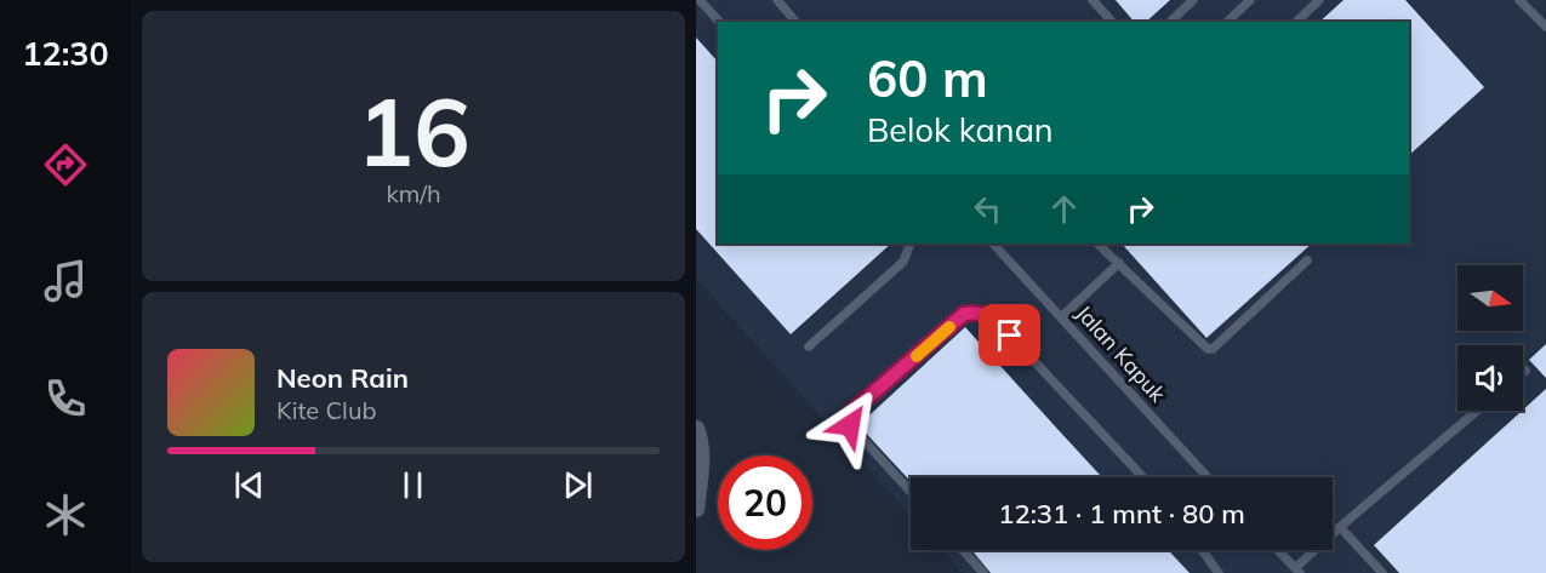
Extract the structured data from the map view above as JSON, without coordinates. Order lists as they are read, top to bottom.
{
  "streets": {
    "lane": ["Jalan Kapuk"]
  },
  "north": "right",
  "page": {
    "tabs": "12:30",
    "tile": ["16", "km/h"],
    "turn": ["60 m", "Belok kanan"],
    "song": ["Neon Rain", "Kite Club"],
    "limit": "20",
    "trip": "12:31 · 1 mnt · 80 m"
  }
}
